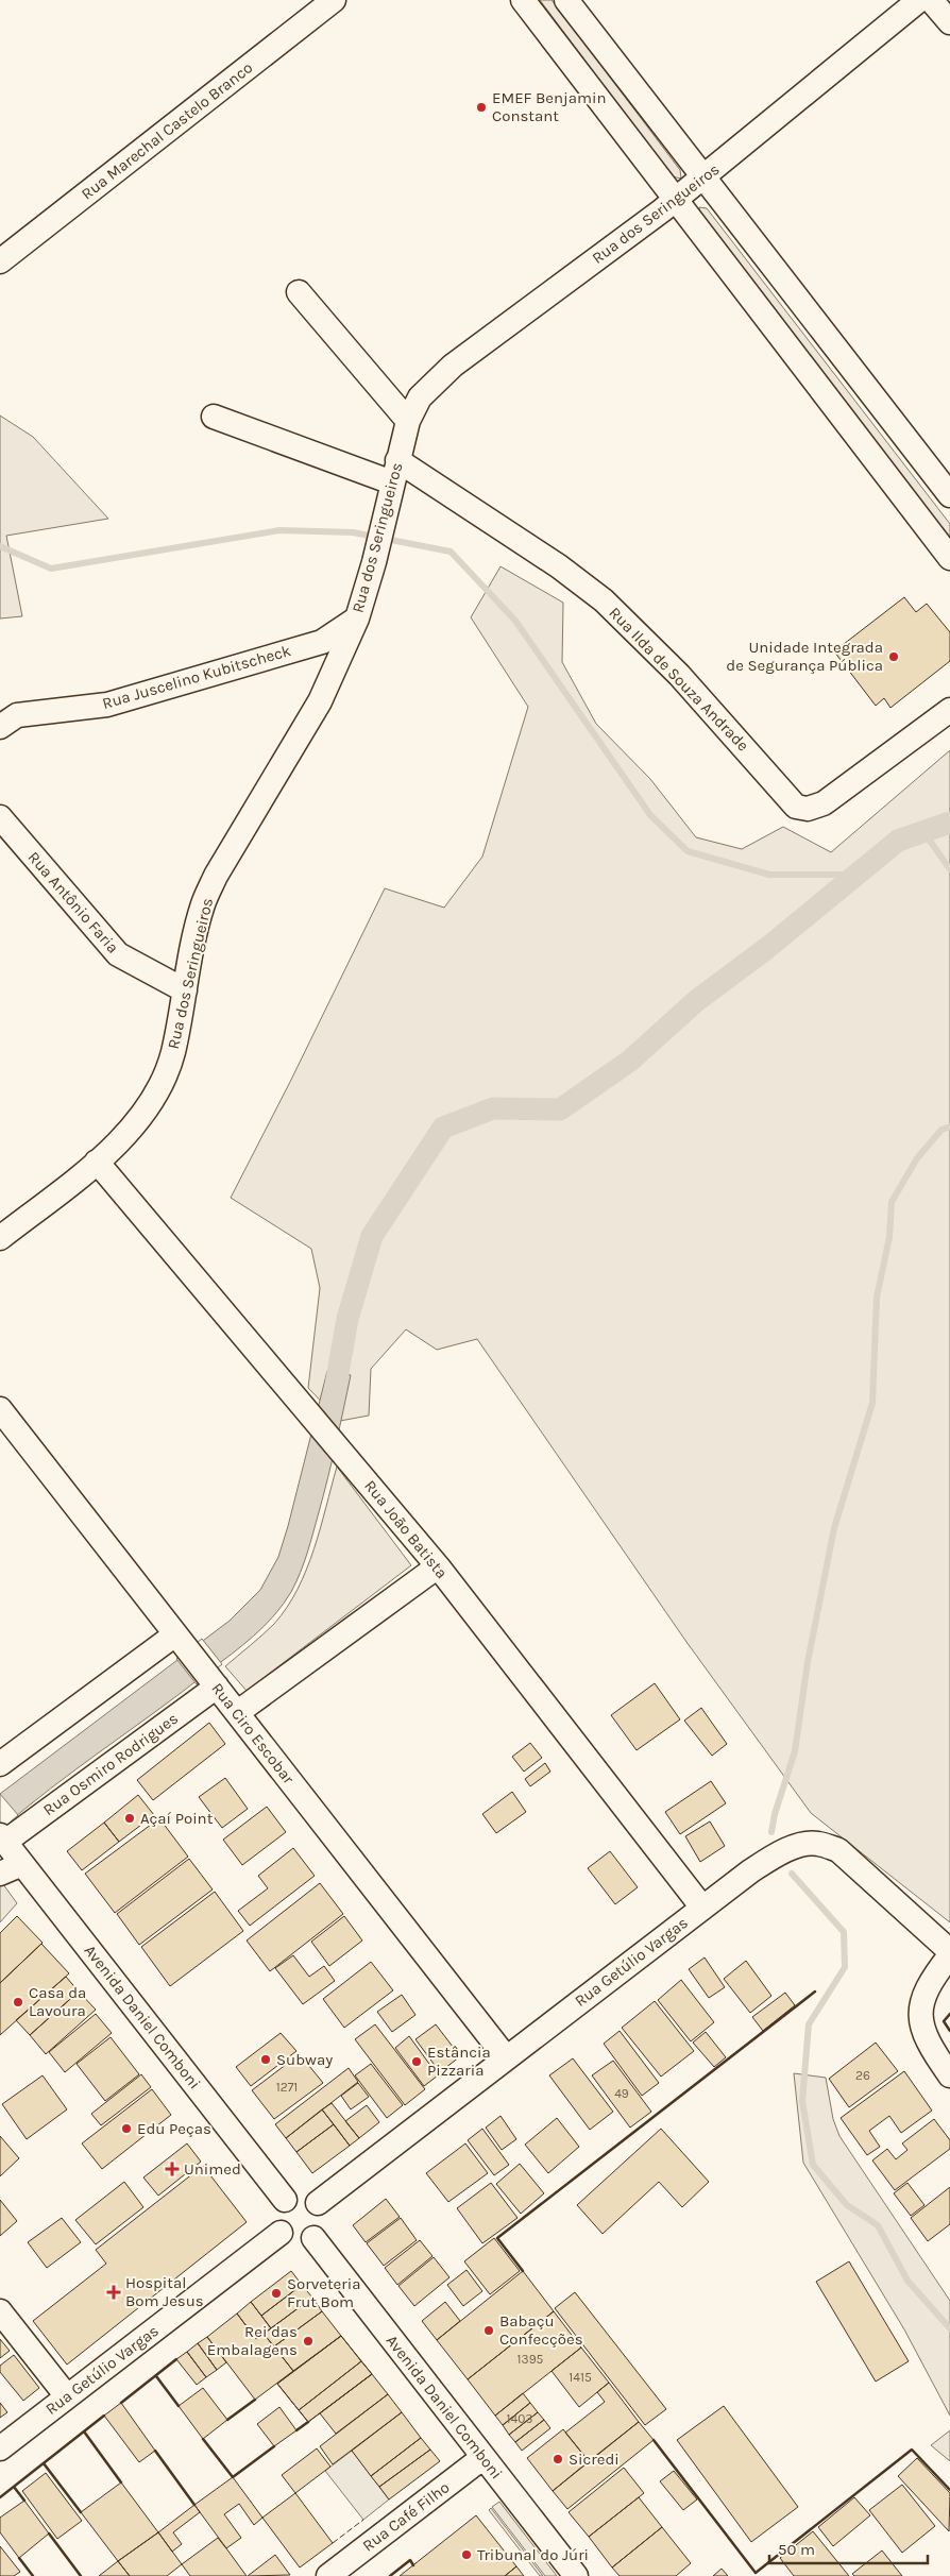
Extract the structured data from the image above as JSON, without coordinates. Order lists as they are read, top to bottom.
{
  "streets": {
    "street": [
      "Rua Marechal Castelo Branco",
      "Rua dos Seringueiros",
      "Rua Juscelino Kubitscheck",
      "Rua Ilda de Souza Andrade",
      "Rua Antônio Faria",
      "Rua João Batista",
      "Rua Ciro Escobar",
      "Rua Osmiro Rodrigues",
      "Rua Getúlio Vargas",
      "Avenida Daniel Comboni",
      "Rua Café Filho"
    ]
  },
  "crossings": [
    ["Rua dos Seringueiros", "Rua Juscelino Kubitscheck"],
    ["Rua dos Seringueiros", "Rua Ilda de Souza Andrade"],
    ["Rua dos Seringueiros", "Rua Antônio Faria"],
    ["Rua dos Seringueiros", "Rua João Batista"],
    ["Rua João Batista", "Rua Getúlio Vargas"],
    ["Rua Ciro Escobar", "Rua Osmiro Rodrigues"],
    ["Rua Ciro Escobar", "Rua Getúlio Vargas"],
    ["Rua Osmiro Rodrigues", "Avenida Daniel Comboni"],
    ["Rua Getúlio Vargas", "Avenida Daniel Comboni"],
    ["Avenida Daniel Comboni", "Rua Café Filho"]
  ],
  "places": {
    "other": [
      "EMEF Benjamin Constant",
      "Unidade Integrada de Segurança Pública",
      "Açaí Point",
      "Casa da Lavoura",
      "Subway",
      "Estância Pizzaria",
      "Edu Peças",
      "Sorveteria Frut Bom",
      "Babaçu Confecções",
      "Rei das Embalagens",
      "Sicredi",
      "Tribunal do Júri"
    ],
    "health": ["Unimed", "Hospital Bom Jesus"]
  },
  "house_numbers": [
    "26",
    "1271",
    "49",
    "1395",
    "1415",
    "1403"
  ],
  "scale_bar": "50 m"
}
